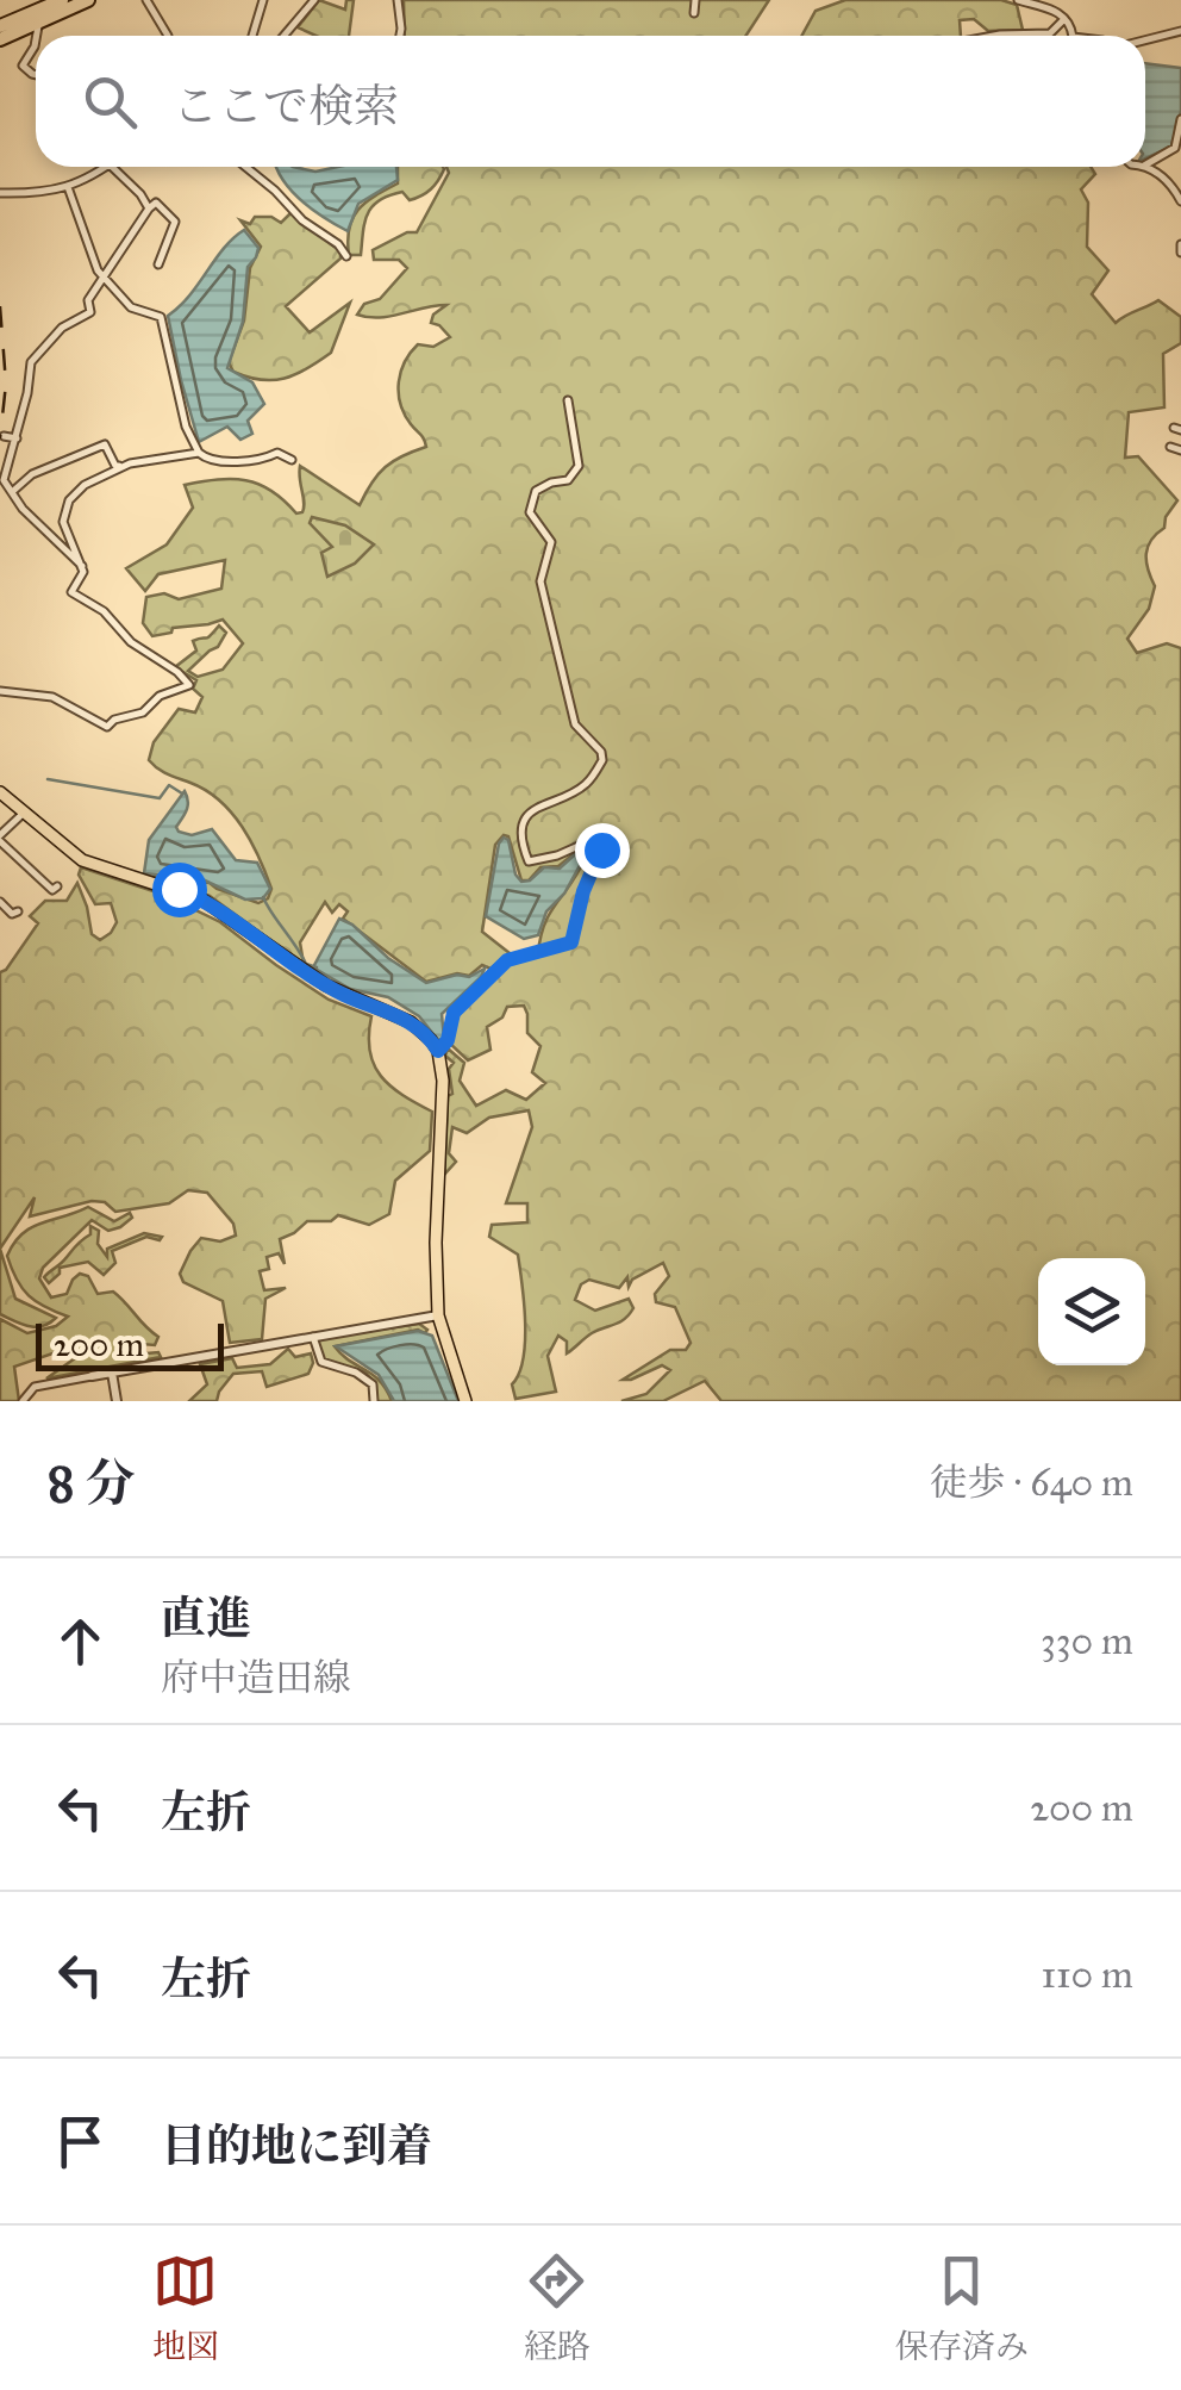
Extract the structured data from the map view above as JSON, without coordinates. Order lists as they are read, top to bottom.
{
  "scale_bar": "200 m",
  "page": {
    "search": "ここで検索",
    "scale": "200 m",
    "heading": ["8 分", "徒歩 · 640 m"],
    "list": [
      ["直進", "府中造田線", "330 m"],
      ["左折", "200 m"],
      ["左折", "110 m"],
      "目的地に到着"
    ],
    "nav": ["地図", "経路", "保存済み"]
  }
}
